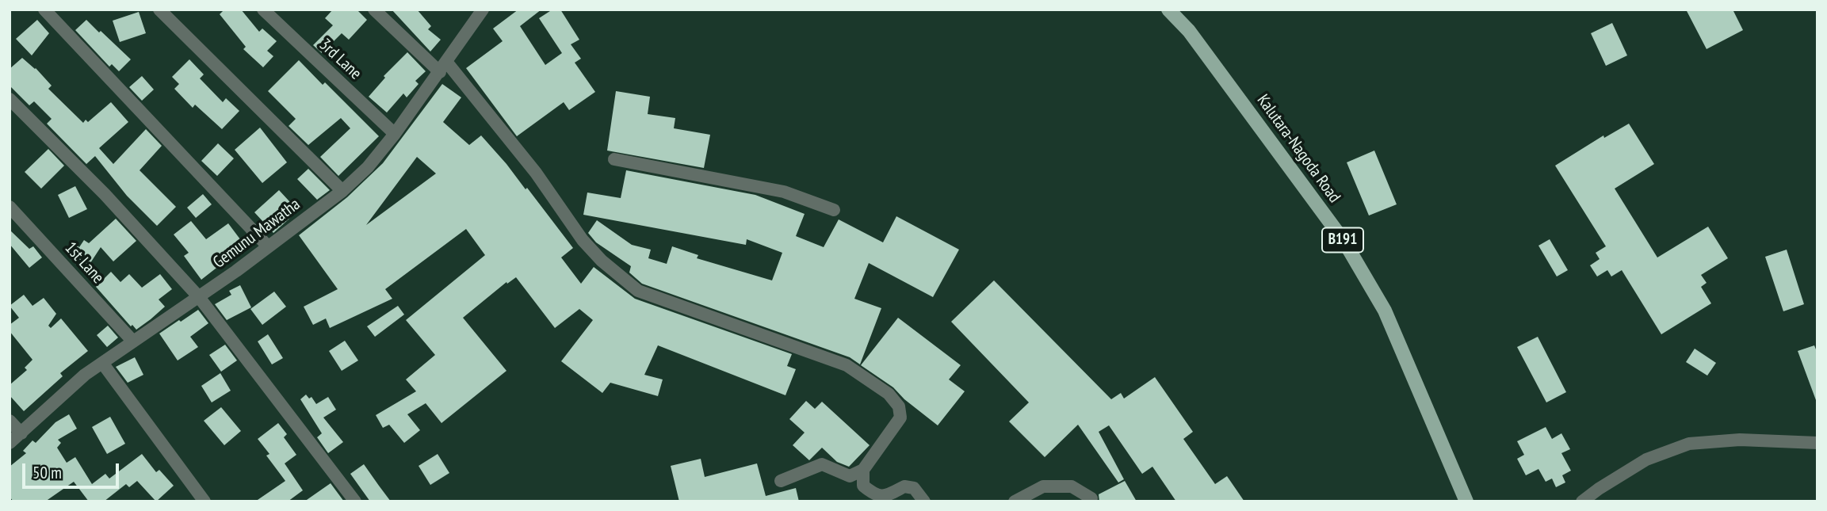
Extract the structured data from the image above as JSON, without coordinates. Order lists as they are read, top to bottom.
{
  "streets": {
    "main road": ["Kalutara-Nagoda Road", "B191"],
    "street": ["3rd Lane", "Gemunu Mawatha", "1st Lane"]
  },
  "crossings": [
    ["3rd Lane", "Gemunu Mawatha"],
    ["Gemunu Mawatha", "1st Lane"]
  ],
  "scale_bar": "50 m"
}
